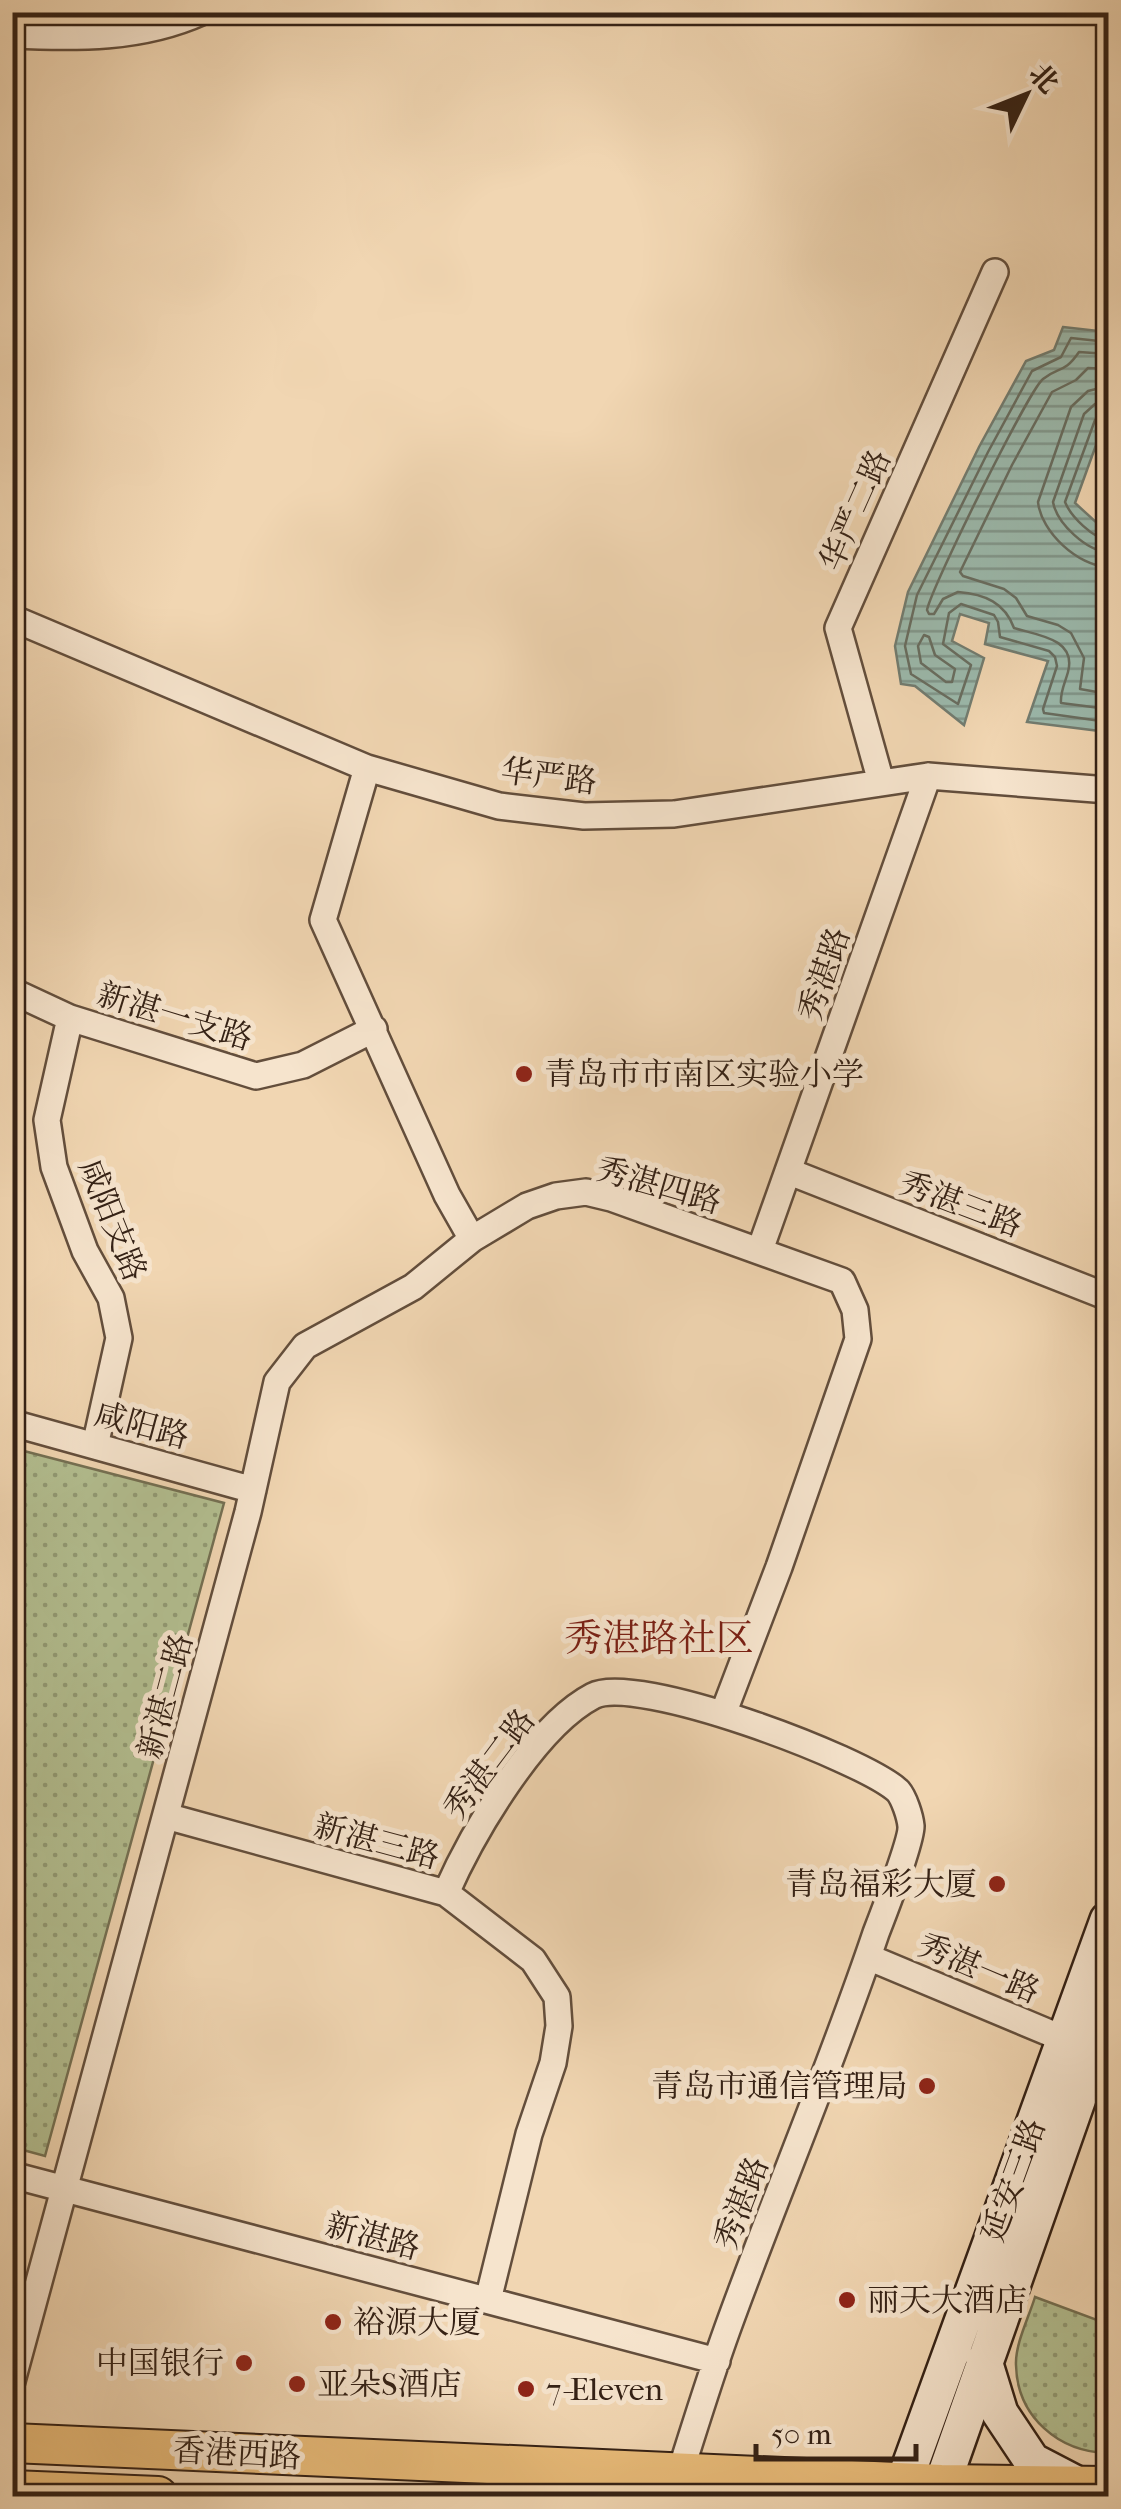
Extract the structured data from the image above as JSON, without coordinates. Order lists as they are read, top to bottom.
{
  "streets": {
    "main road": ["延安三路", "香港西路"],
    "street": [
      "华严二路",
      "华严路",
      "秀湛路",
      "新湛一支路",
      "秀湛四路",
      "秀湛三路",
      "咸阳支路",
      "咸阳路",
      "新湛二路",
      "秀湛二路",
      "新湛三路",
      "秀湛一路",
      "新湛路"
    ]
  },
  "crossings": [
    ["华严二路", "华严路"],
    ["华严路", "秀湛路"],
    ["秀湛路", "秀湛四路"],
    ["秀湛路", "秀湛三路"],
    ["秀湛路", "秀湛二路"],
    ["秀湛路", "秀湛一路"],
    ["秀湛路", "新湛路"],
    ["秀湛路", "香港西路"],
    ["新湛一支路", "咸阳支路"],
    ["秀湛四路", "新湛二路"],
    ["秀湛四路", "秀湛二路"],
    ["咸阳支路", "咸阳路"],
    ["咸阳路", "新湛二路"],
    ["新湛二路", "新湛三路"],
    ["新湛二路", "新湛路"],
    ["秀湛二路", "新湛三路"],
    ["新湛三路", "新湛路"],
    ["秀湛一路", "延安三路"],
    ["延安三路", "香港西路"]
  ],
  "districts": ["秀湛路社区"],
  "places": [
    "青岛市市南区实验小学",
    "青岛福彩大厦",
    "青岛市通信管理局",
    "丽天大酒店",
    "裕源大厦",
    "中国银行",
    "亚朵S酒店",
    "7-Eleven"
  ],
  "scale_bar": "50 m",
  "north": "top right"
}
